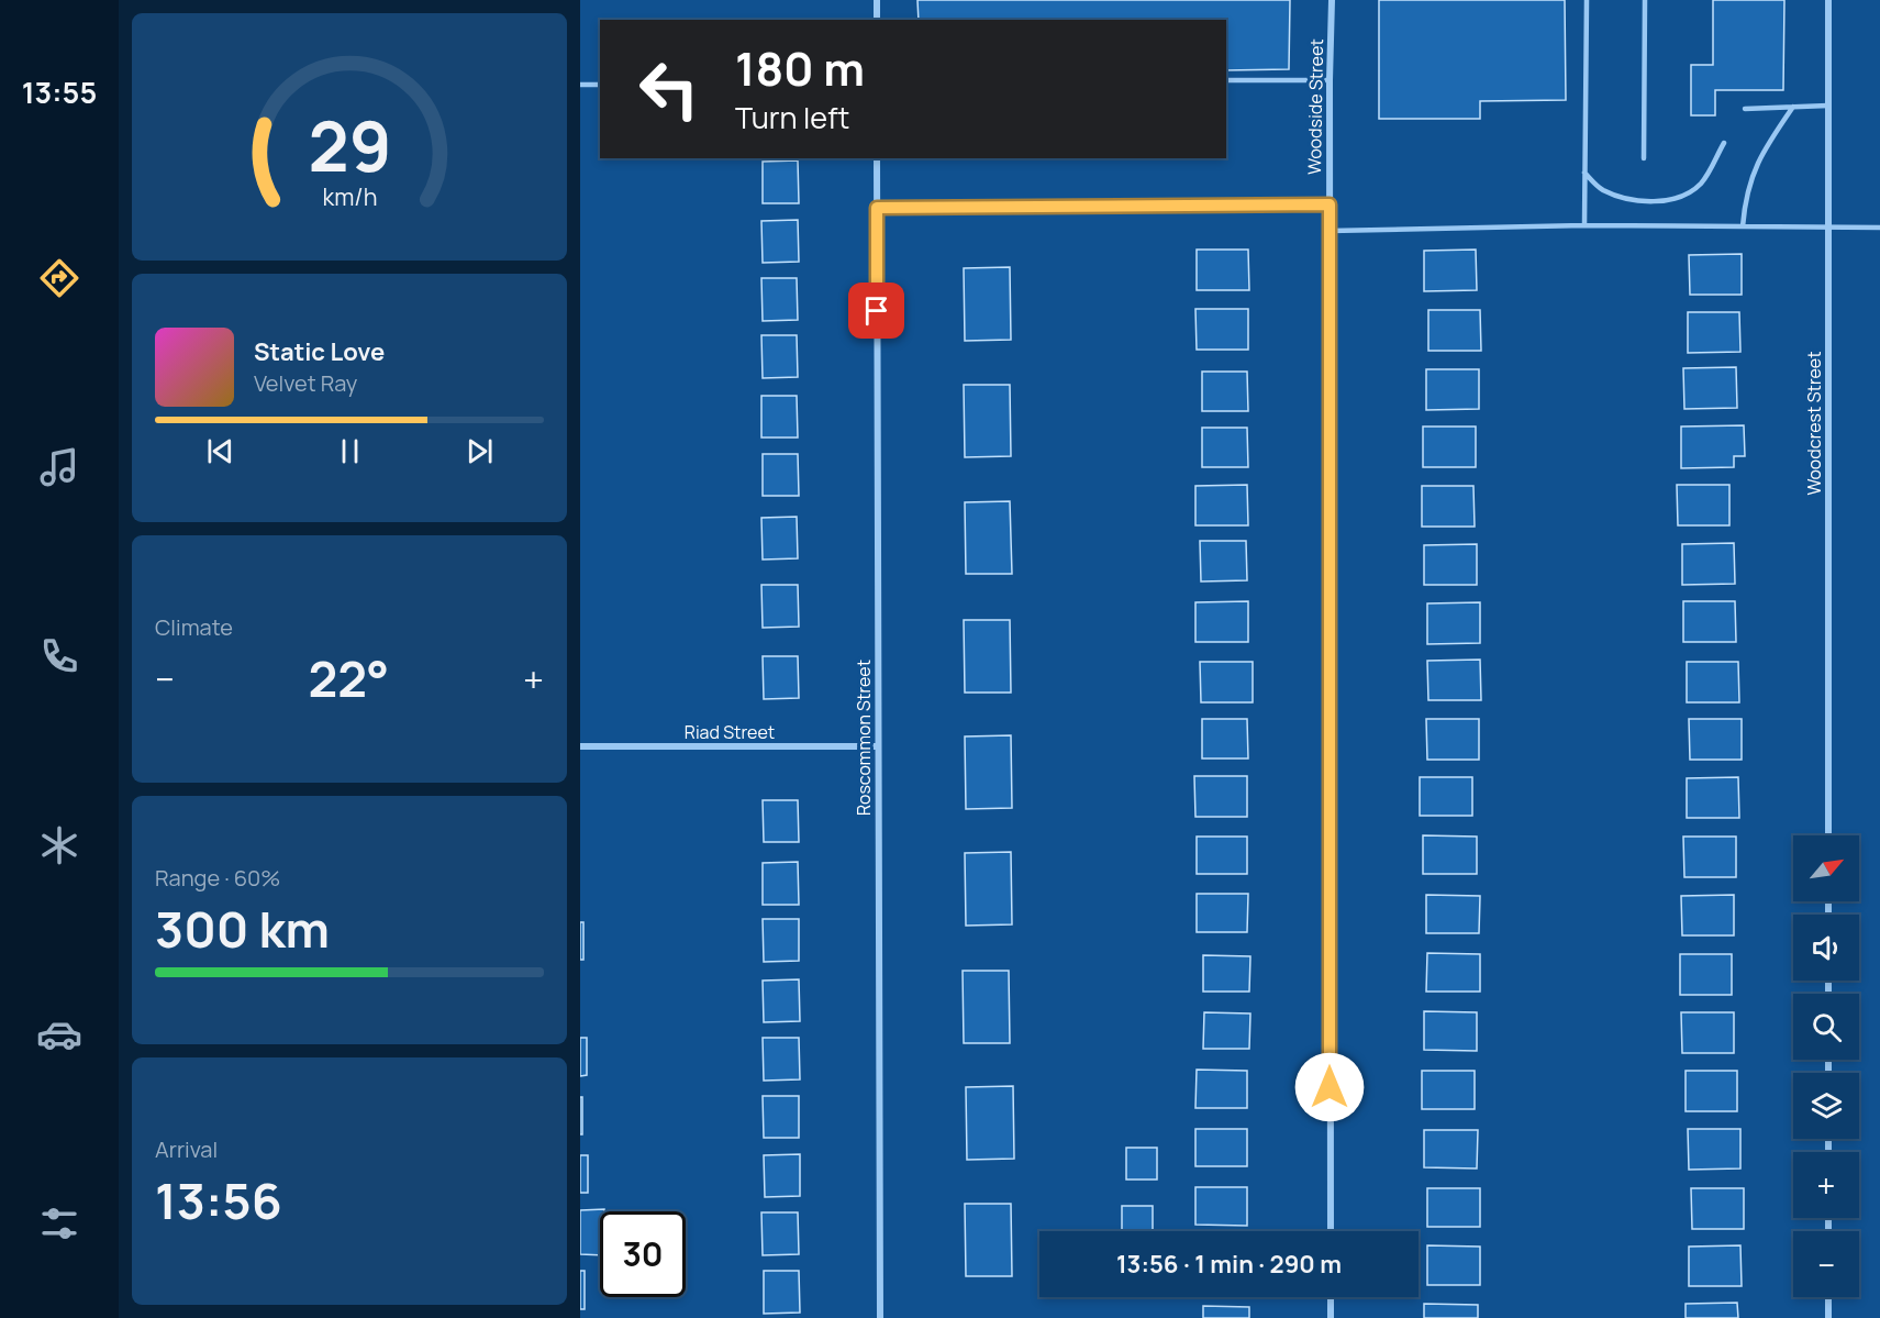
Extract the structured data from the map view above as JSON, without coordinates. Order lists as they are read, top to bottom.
{
  "streets": {
    "street": [
      "Woodside Street",
      "Woodcrest Street",
      "Riad Street",
      "Roscommon Street"
    ]
  },
  "crossings": [
    ["Riad Street", "Roscommon Street"]
  ],
  "north": "top right",
  "page": {
    "tabs": "13:55",
    "turn": ["180 m", "Turn left"],
    "song": ["Static Love", "Velvet Ray"],
    "tile": [
      "Climate",
      ["Range · 60%", "300 km"],
      ["Arrival", "13:56"]
    ],
    "heat": ["−", "22°", "+"],
    "map_buttons": ["+", "−"],
    "limit": "30",
    "trip": "13:56 · 1 min · 290 m",
    "gauge": ["29", "km/h"]
  }
}
